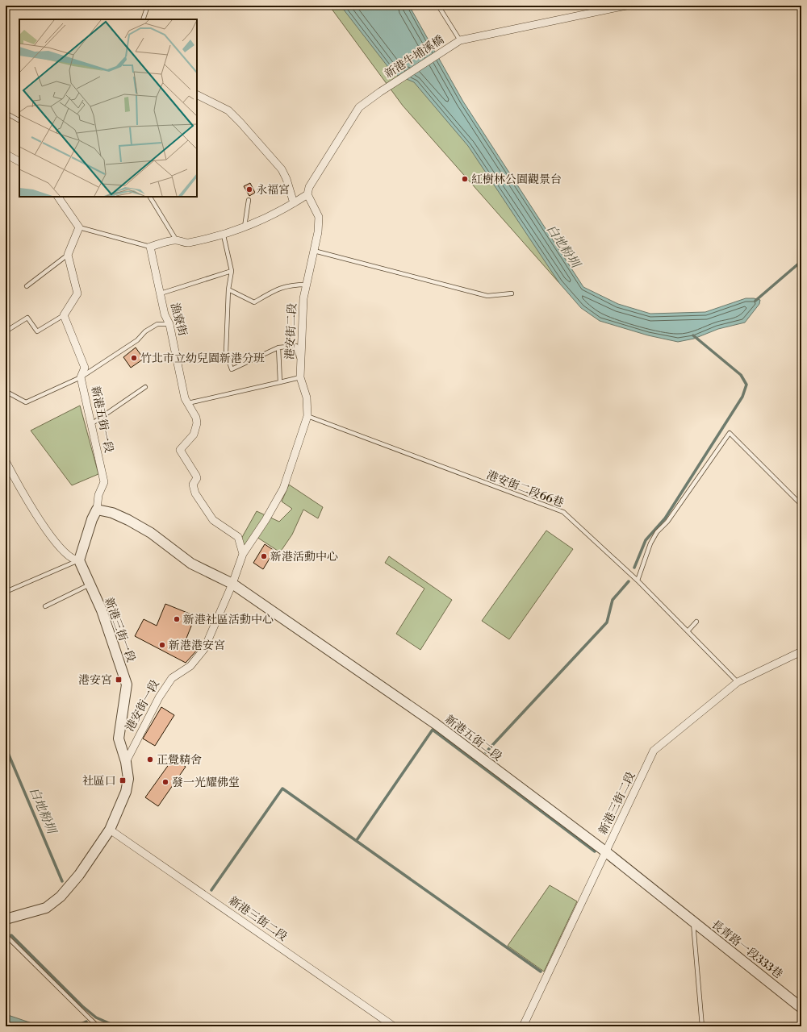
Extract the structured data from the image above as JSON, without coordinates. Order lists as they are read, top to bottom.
{
  "streets": {
    "street": [
      "新港牛埔溪橋",
      "漁寮街",
      "港安街二段",
      "新港五街一段",
      "新港三街一段",
      "港安街一段",
      "新港五街二段",
      "新港三街二段",
      "長青路一段333巷"
    ],
    "lane": ["港安街二段66巷"]
  },
  "crossings": [
    ["新港牛埔溪橋", "港安街二段"],
    ["漁寮街", "港安街二段"],
    ["港安街二段", "港安街二段66巷"],
    ["港安街二段", "港安街一段"],
    ["港安街二段", "新港五街二段"],
    ["港安街二段66巷", "新港三街二段"],
    ["新港三街一段", "港安街一段"],
    ["新港三街一段", "新港三街二段"],
    ["港安街一段", "新港五街二段"],
    ["新港五街二段", "新港三街二段"],
    ["新港五街二段", "長青路一段333巷"]
  ],
  "water": ["白地粉圳"],
  "places": {
    "other": [
      "紅樹林公園觀景台",
      "永福宮",
      "竹北市立幼兒園新港分班",
      "新港活動中心",
      "新港社區活動中心",
      "新港港安宮",
      "正覺精舍",
      "發一光耀佛堂"
    ],
    "transit": ["港安宮", "社區口"]
  }
}
